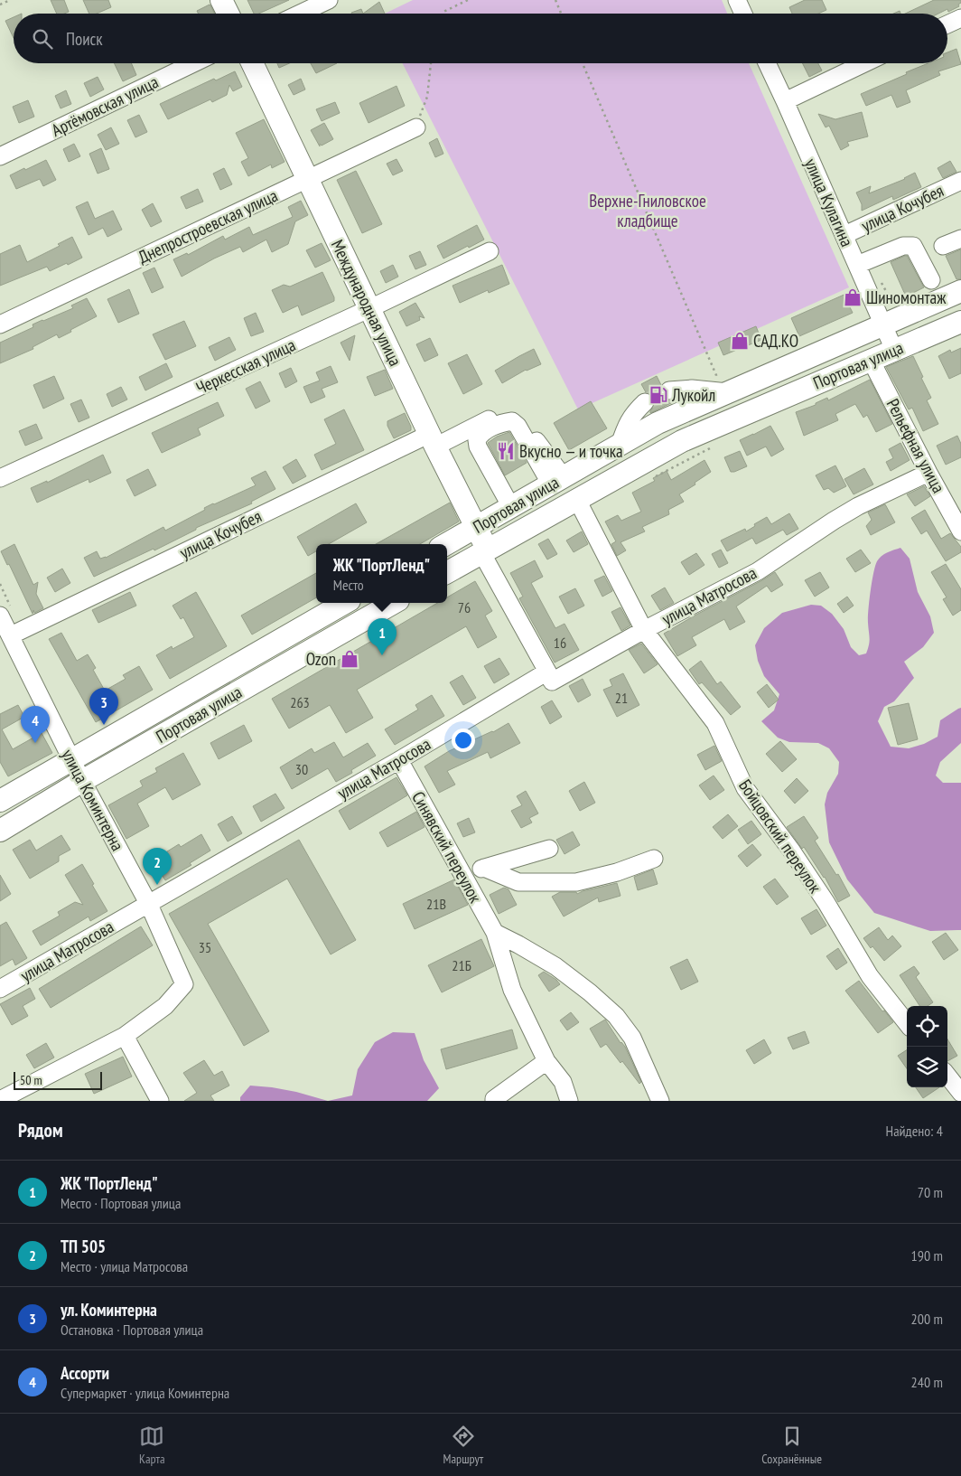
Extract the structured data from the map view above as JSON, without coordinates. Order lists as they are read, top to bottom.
{
  "streets": {
    "main road": ["Международная улица", "Портовая улица"],
    "street": [
      "Артёмовская улица",
      "улица Кулагина",
      "улица Кочубея",
      "Днепростроевская улица",
      "Черкесская улица",
      "Рельефная улица",
      "улица Матросова",
      "улица Коминтерна",
      "Бойцовский переулок",
      "Синявский переулок"
    ]
  },
  "crossings": [
    ["улица Кулагина", "улица Кочубея"],
    ["улица Кулагина", "Портовая улица"],
    ["улица Кочубея", "Международная улица"],
    ["улица Кочубея", "Портовая улица"],
    ["улица Кочубея", "улица Коминтерна"],
    ["Днепростроевская улица", "Международная улица"],
    ["Международная улица", "Портовая улица"],
    ["Международная улица", "Черкесская улица"],
    ["Международная улица", "улица Матросова"],
    ["Портовая улица", "Рельефная улица"],
    ["Портовая улица", "улица Коминтерна"],
    ["Портовая улица", "Бойцовский переулок"],
    ["Рельефная улица", "улица Матросова"],
    ["улица Матросова", "улица Коминтерна"],
    ["улица Матросова", "Бойцовский переулок"],
    ["улица Матросова", "Синявский переулок"]
  ],
  "parks": ["Верхне-Гниловское кладбище"],
  "places": {
    "shop": ["Шиномонтаж", "САД.КО", "Ozon"],
    "fuel station": ["Лукойл"],
    "restaurant": ["Вкусно — и точка"]
  },
  "house_numbers": [
    "76",
    "16",
    "21",
    "263",
    "30",
    "21В",
    "35",
    "21Б"
  ],
  "scale_bar": "50 m",
  "page": {
    "search": "Поиск",
    "popup": ["ЖК \"ПортЛенд\"", "Место"],
    "pins": [
      "1",
      "3",
      "4",
      "2"
    ],
    "scale": "50 m",
    "heading": ["Рядом", "Найдено: 4"],
    "list": [
      {
        "mark": "1",
        "name": "ЖК \"ПортЛенд\"",
        "note": "Место · Портовая улица",
        "value": "70 m"
      },
      {
        "mark": "2",
        "name": "ТП 505",
        "note": "Место · улица Матросова",
        "value": "190 m"
      },
      {
        "mark": "3",
        "name": "ул. Коминтерна",
        "note": "Остановка · Портовая улица",
        "value": "200 m"
      },
      {
        "mark": "4",
        "name": "Ассорти",
        "note": "Супермаркет · улица Коминтерна",
        "value": "240 m"
      }
    ],
    "nav": ["Карта", "Маршрут", "Сохранённые"]
  }
}
